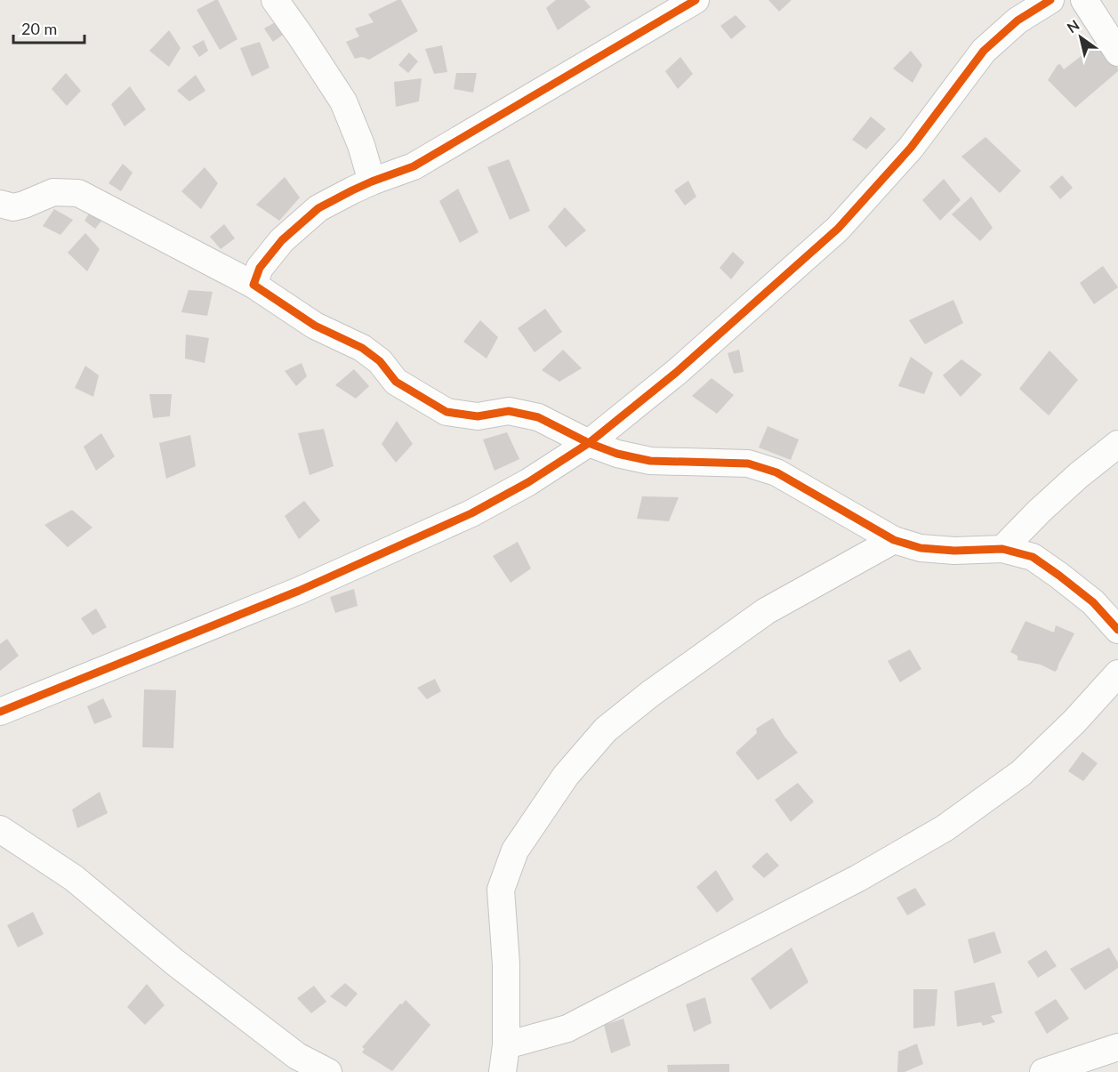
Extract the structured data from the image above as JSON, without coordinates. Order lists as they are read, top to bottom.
{
  "scale_bar": "20 m",
  "north": "top left"
}
